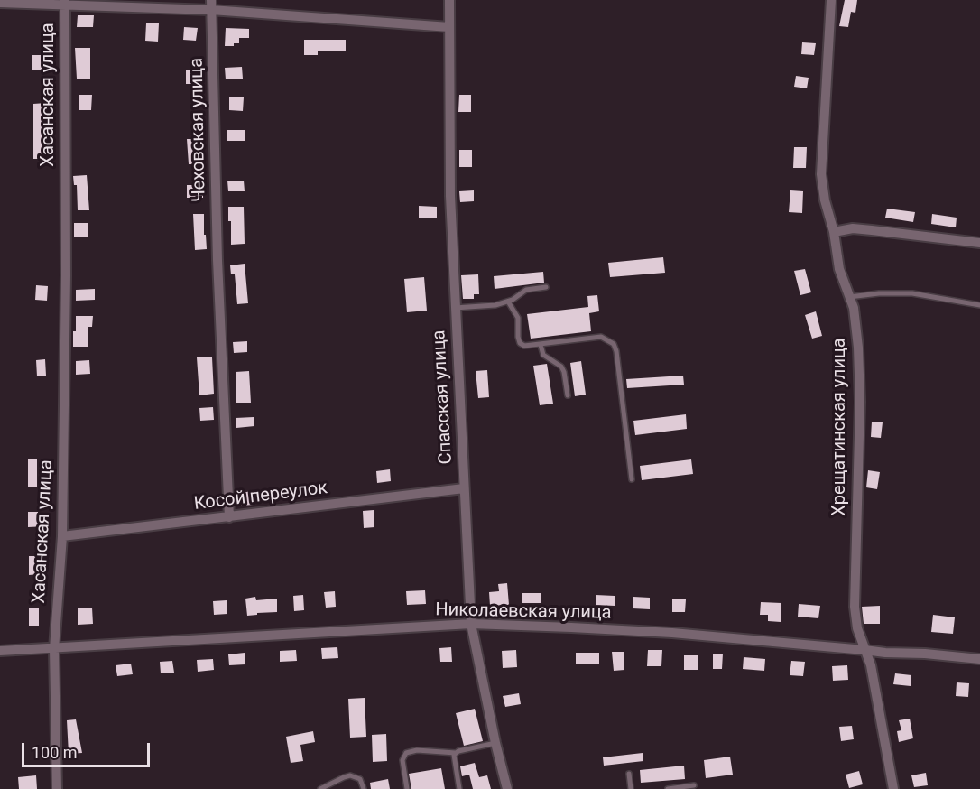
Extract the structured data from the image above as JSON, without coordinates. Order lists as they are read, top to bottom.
{
  "streets": {
    "street": [
      "Хасанская улица",
      "Чеховская улица",
      "Спасская улица",
      "Хрещатинская улица",
      "Косой переулок",
      "Николаевская улица"
    ]
  },
  "crossings": [
    ["Хасанская улица", "Косой переулок"],
    ["Хасанская улица", "Николаевская улица"],
    ["Чеховская улица", "Косой переулок"],
    ["Спасская улица", "Косой переулок"],
    ["Спасская улица", "Николаевская улица"],
    ["Хрещатинская улица", "Николаевская улица"]
  ],
  "scale_bar": "100 m"
}
